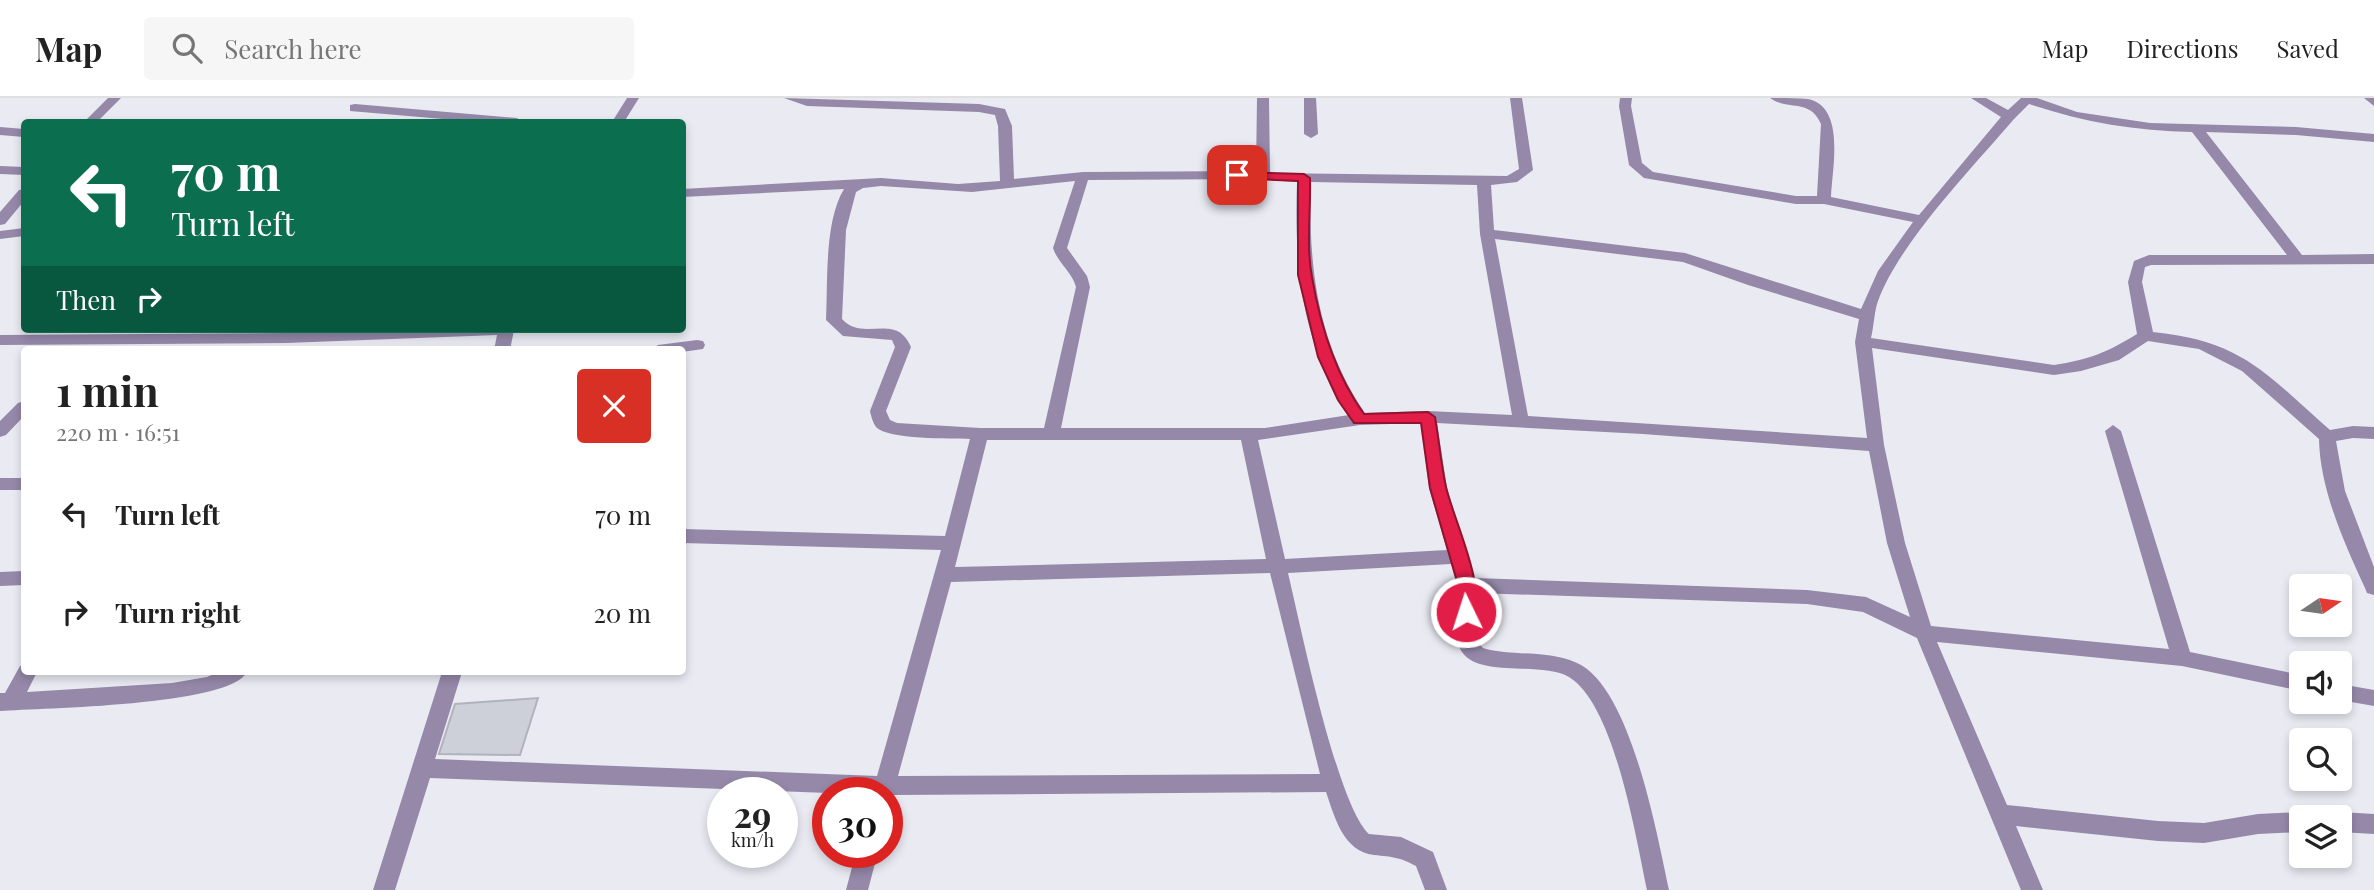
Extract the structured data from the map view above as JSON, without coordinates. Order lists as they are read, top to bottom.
{
  "north": "right",
  "page": {
    "header": "Map",
    "search": "Search here",
    "nav": ["Map", "Directions", "Saved"],
    "turn": ["70 m", "Turn left"],
    "then": "Then",
    "heading": ["1 min", "220 m · 16:51"],
    "list": [
      {
        "name": "Turn left",
        "value": "70 m"
      },
      {
        "name": "Turn right",
        "value": "20 m"
      }
    ],
    "speed": "29 km/h",
    "limit": "30"
  }
}
